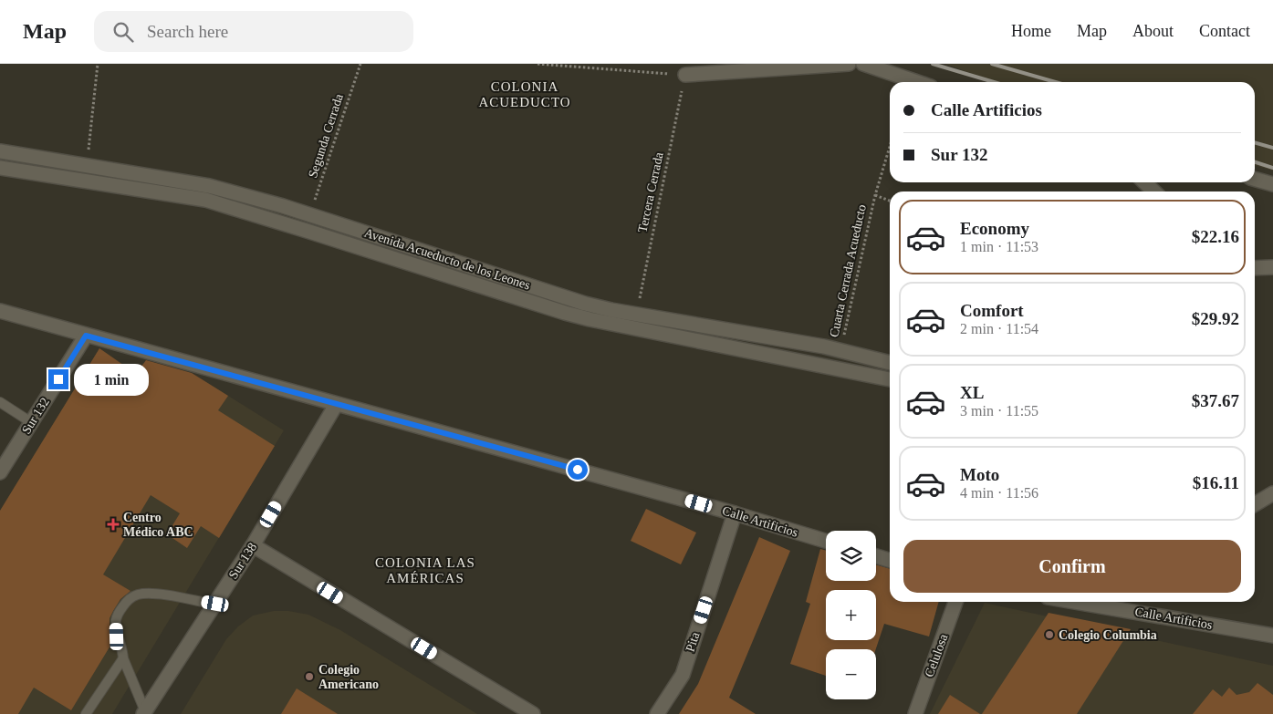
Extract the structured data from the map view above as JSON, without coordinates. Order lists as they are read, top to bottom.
{
  "streets": {
    "street": [
      "Avenida Acueducto de los Leones",
      "Sur 132",
      "Calle Artificios",
      "Sur 138",
      "Pita",
      "Celulosa"
    ],
    "path": ["Segunda Cerrada", "Tercera Cerrada", "Cuarta Cerrada Acueducto"]
  },
  "crossings": [
    ["Segunda Cerrada", "Avenida Acueducto de los Leones"],
    ["Tercera Cerrada", "Avenida Acueducto de los Leones"],
    ["Avenida Acueducto de los Leones", "Cuarta Cerrada Acueducto"],
    ["Sur 132", "Calle Artificios"],
    ["Calle Artificios", "Sur 138"],
    ["Calle Artificios", "Pita"]
  ],
  "districts": ["COLONIA ACUEDUCTO", "COLONIA LAS AMÉRICAS"],
  "places": {
    "health": ["Centro Médico ABC"],
    "other": ["Colegio Columbia", "Colegio Americano"]
  },
  "page": {
    "header": "Map",
    "search": "Search here",
    "nav": [
      "Home",
      "Map",
      "About",
      "Contact"
    ],
    "banner": ["Calle Artificios", "Sur 132"],
    "list": [
      {
        "name": "Economy",
        "note": "1 min · 11:53",
        "value": "$22.16"
      },
      {
        "name": "Comfort",
        "note": "2 min · 11:54",
        "value": "$29.92"
      },
      {
        "name": "XL",
        "note": "3 min · 11:55",
        "value": "$37.67"
      },
      {
        "name": "Moto",
        "note": "4 min · 11:56",
        "value": "$16.11"
      }
    ],
    "bubble": "1 min",
    "map_buttons": ["+", "−"],
    "buttons": "Confirm"
  }
}
